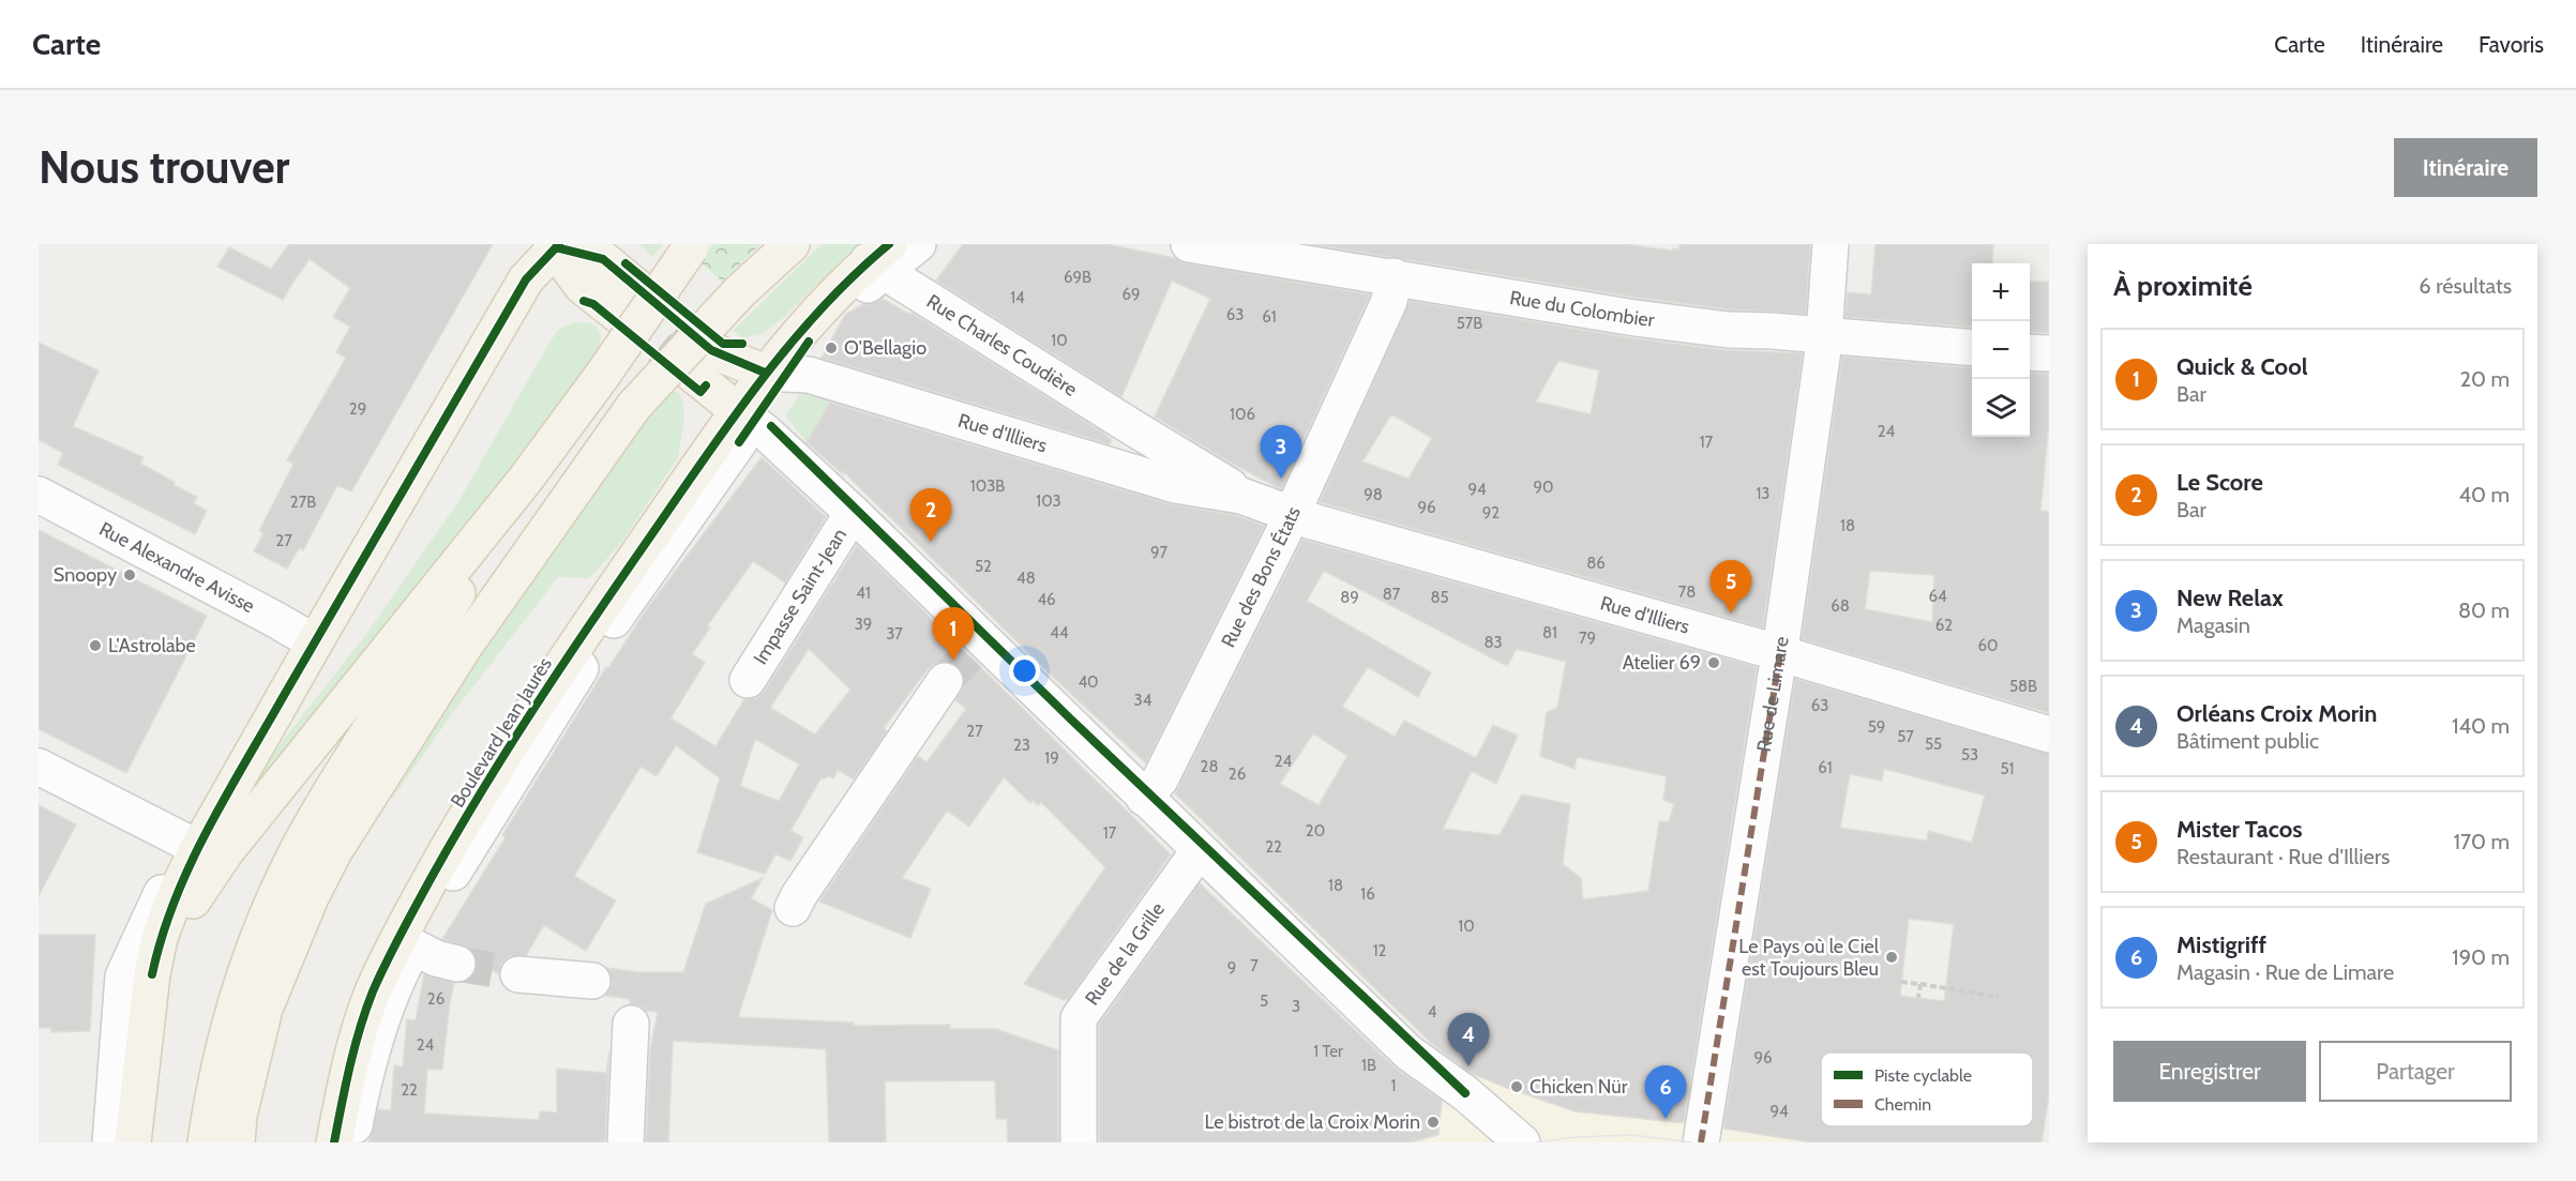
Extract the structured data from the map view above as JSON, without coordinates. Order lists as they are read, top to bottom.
{
  "streets": {
    "main road": ["Boulevard Jean Jaurès"],
    "street": [
      "Rue du Colombier",
      "Rue Charles Coudière",
      "Rue d'Illiers",
      "Rue Alexandre Avisse",
      "Rue des Bons États",
      "Impasse Saint-Jean",
      "Rue de Limare",
      "Rue de la Grille"
    ]
  },
  "crossings": [
    ["Rue du Colombier", "Rue des Bons États"],
    ["Rue du Colombier", "Rue de Limare"],
    ["Rue Charles Coudière", "Rue d'Illiers"],
    ["Rue Charles Coudière", "Boulevard Jean Jaurès"],
    ["Rue d'Illiers", "Rue des Bons États"],
    ["Rue d'Illiers", "Rue de Limare"],
    ["Rue d'Illiers", "Boulevard Jean Jaurès"]
  ],
  "places": [
    "O'Bellagio",
    "Snoopy",
    "L'Astrolabe",
    "Atelier 69",
    "Le Pays où le Ciel est Toujours Bleu",
    "Chicken Nür",
    "Le bistrot de la Croix Morin"
  ],
  "house_numbers": [
    "69B",
    "69",
    "14",
    "63",
    "61",
    "57B",
    "10",
    "29",
    "106",
    "24",
    "17",
    "103B",
    "90",
    "94",
    "13",
    "98",
    "103",
    "27B",
    "96",
    "92",
    "18",
    "27",
    "97",
    "86",
    "52",
    "48",
    "78",
    "41",
    "87",
    "64",
    "89",
    "85",
    "46",
    "68",
    "39",
    "62",
    "44",
    "81",
    "37",
    "79",
    "83",
    "60",
    "40",
    "58B",
    "34",
    "63",
    "59",
    "27",
    "57",
    "55",
    "23",
    "53",
    "19",
    "24",
    "28",
    "61",
    "51",
    "26",
    "20",
    "17",
    "22",
    "18",
    "16",
    "10",
    "12",
    "7",
    "9",
    "26",
    "5",
    "3",
    "4",
    "24",
    "1 Ter",
    "96",
    "1B",
    "1",
    "22",
    "94"
  ],
  "legend": ["Piste cyclable", "Chemin"],
  "page": {
    "header": "Carte",
    "nav": ["Carte", "Itinéraire", "Favoris"],
    "buttons": [
      "Itinéraire",
      ["Enregistrer", "Partager"]
    ],
    "title": "Nous trouver",
    "heading": ["À proximité", "6 résultats"],
    "map_buttons": ["+", "−"],
    "list": [
      {
        "mark": "1",
        "name": "Quick & Cool",
        "note": "Bar",
        "value": "20 m"
      },
      {
        "mark": "2",
        "name": "Le Score",
        "note": "Bar",
        "value": "40 m"
      },
      {
        "mark": "3",
        "name": "New Relax",
        "note": "Magasin",
        "value": "80 m"
      },
      {
        "mark": "4",
        "name": "Orléans Croix Morin",
        "note": "Bâtiment public",
        "value": "140 m"
      },
      {
        "mark": "5",
        "name": "Mister Tacos",
        "note": "Restaurant · Rue d'Illiers",
        "value": "170 m"
      },
      {
        "mark": "6",
        "name": "Mistigriff",
        "note": "Magasin · Rue de Limare",
        "value": "190 m"
      }
    ],
    "pins": [
      "3",
      "2",
      "5",
      "1",
      "4",
      "6"
    ]
  }
}
